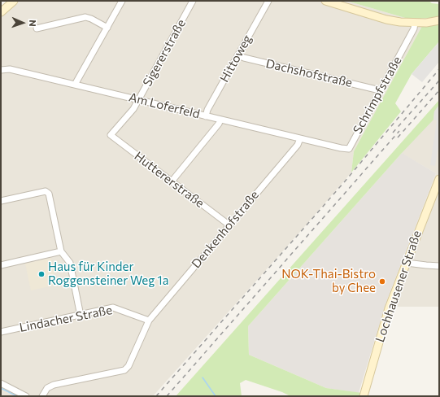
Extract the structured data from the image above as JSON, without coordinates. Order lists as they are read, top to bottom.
{
  "streets": {
    "main road": ["Lochhausener Straße"],
    "street": [
      "Sigererstraße",
      "Hittoweg",
      "Dachshofstraße",
      "Schrimpfstraße",
      "Am Loferfeld",
      "Huttererstraße",
      "Denkenhofstraße",
      "Lindacher Straße"
    ]
  },
  "crossings": [
    ["Sigererstraße", "Am Loferfeld"],
    ["Sigererstraße", "Huttererstraße"],
    ["Hittoweg", "Dachshofstraße"],
    ["Hittoweg", "Am Loferfeld"],
    ["Dachshofstraße", "Schrimpfstraße"],
    ["Schrimpfstraße", "Am Loferfeld"],
    ["Am Loferfeld", "Denkenhofstraße"],
    ["Huttererstraße", "Denkenhofstraße"],
    ["Denkenhofstraße", "Lindacher Straße"]
  ],
  "places": ["Haus für Kinder Roggensteiner Weg 1a", "NOK-Thai-Bistro by Chee"],
  "north": "right"
}
